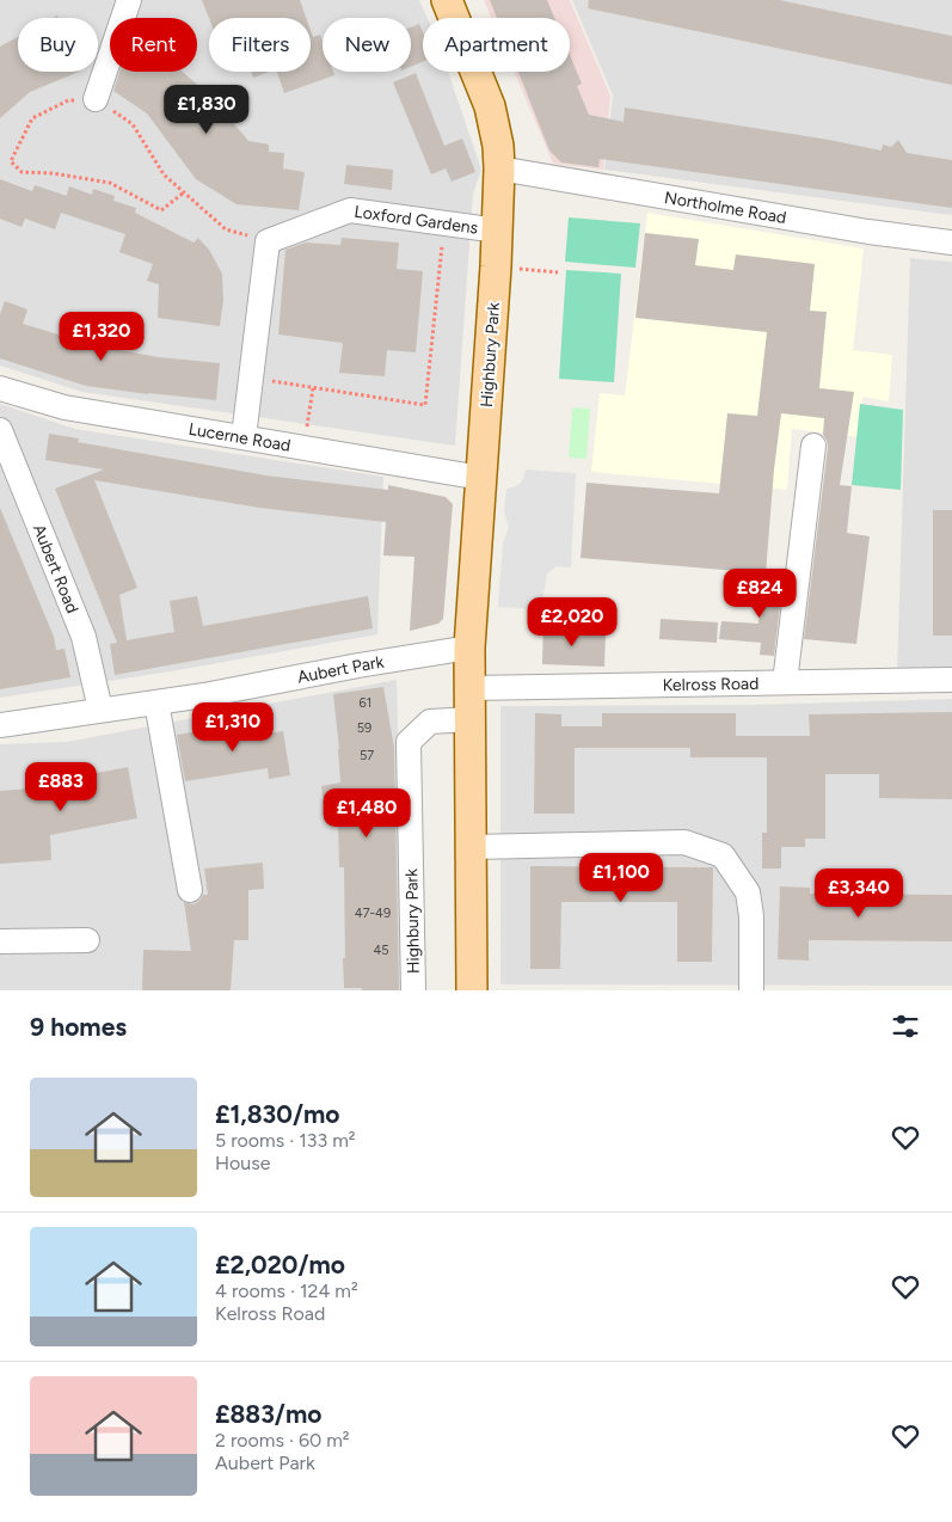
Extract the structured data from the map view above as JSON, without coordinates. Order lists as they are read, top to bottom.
{
  "streets": {
    "main road": ["Highbury Park"],
    "street": [
      "Northolme Road",
      "Loxford Gardens",
      "Lucerne Road",
      "Aubert Road",
      "Aubert Park",
      "Kelross Road"
    ]
  },
  "crossings": [
    ["Northolme Road", "Highbury Park"],
    ["Loxford Gardens", "Highbury Park"],
    ["Highbury Park", "Lucerne Road"],
    ["Highbury Park", "Aubert Park"],
    ["Highbury Park", "Kelross Road"],
    ["Aubert Road", "Aubert Park"]
  ],
  "house_numbers": [
    "61",
    "59",
    "57",
    "47-49",
    "45"
  ],
  "page": {
    "chip": [
      "Buy",
      "Rent",
      "Filters",
      "New",
      "Apartment"
    ],
    "price": [
      "£1,830",
      "£1,320",
      "£824",
      "£2,020",
      "£1,310",
      "£883",
      "£1,480",
      "£1,100",
      "£3,340"
    ],
    "heading": "9 homes",
    "list": [
      {
        "name": "£1,830/mo",
        "note": "5 rooms · 133 m² · House"
      },
      {
        "name": "£2,020/mo",
        "note": "4 rooms · 124 m² · Kelross Road"
      },
      {
        "name": "£883/mo",
        "note": "2 rooms · 60 m² · Aubert Park"
      }
    ]
  }
}
